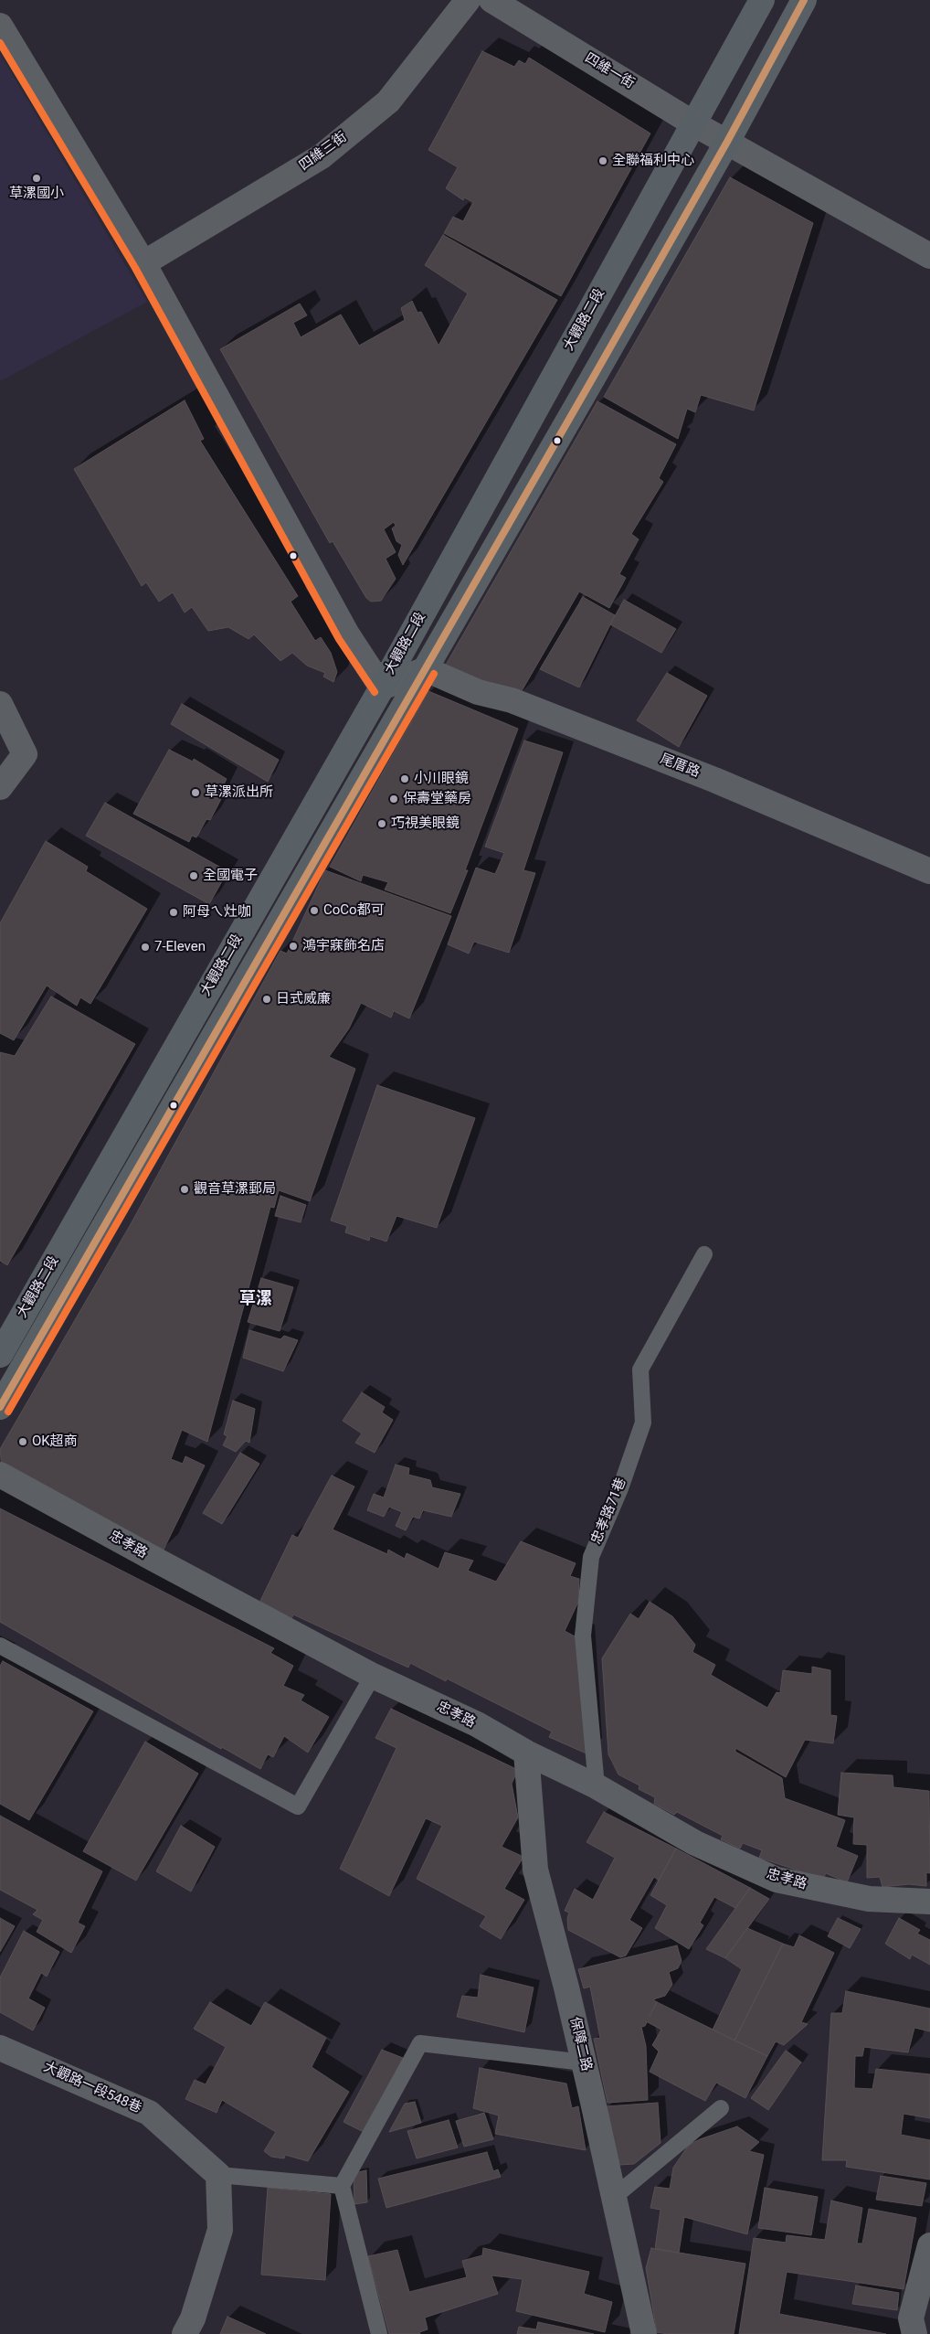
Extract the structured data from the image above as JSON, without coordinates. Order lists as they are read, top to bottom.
{
  "streets": {
    "main road": ["大觀路二段"],
    "street": [
      "四維一街",
      "四維三街",
      "尾厝路",
      "忠孝路",
      "保障二路",
      "大觀路一段548巷"
    ],
    "lane": ["忠孝路71巷"]
  },
  "crossings": [
    ["四維一街", "大觀路二段"],
    ["大觀路二段", "尾厝路"],
    ["忠孝路71巷", "忠孝路"],
    ["忠孝路", "保障二路"]
  ],
  "districts": ["草漯"],
  "places": [
    "全聯福利中心",
    "草漯國小",
    "小川眼鏡",
    "草漯派出所",
    "保壽堂藥房",
    "巧視美眼鏡",
    "全國電子",
    "CoCo都可",
    "阿母ㄟ灶咖",
    "鴻宇寐飾名店",
    "7-Eleven",
    "日式威廉",
    "觀音草漯郵局",
    "OK超商"
  ]
}
